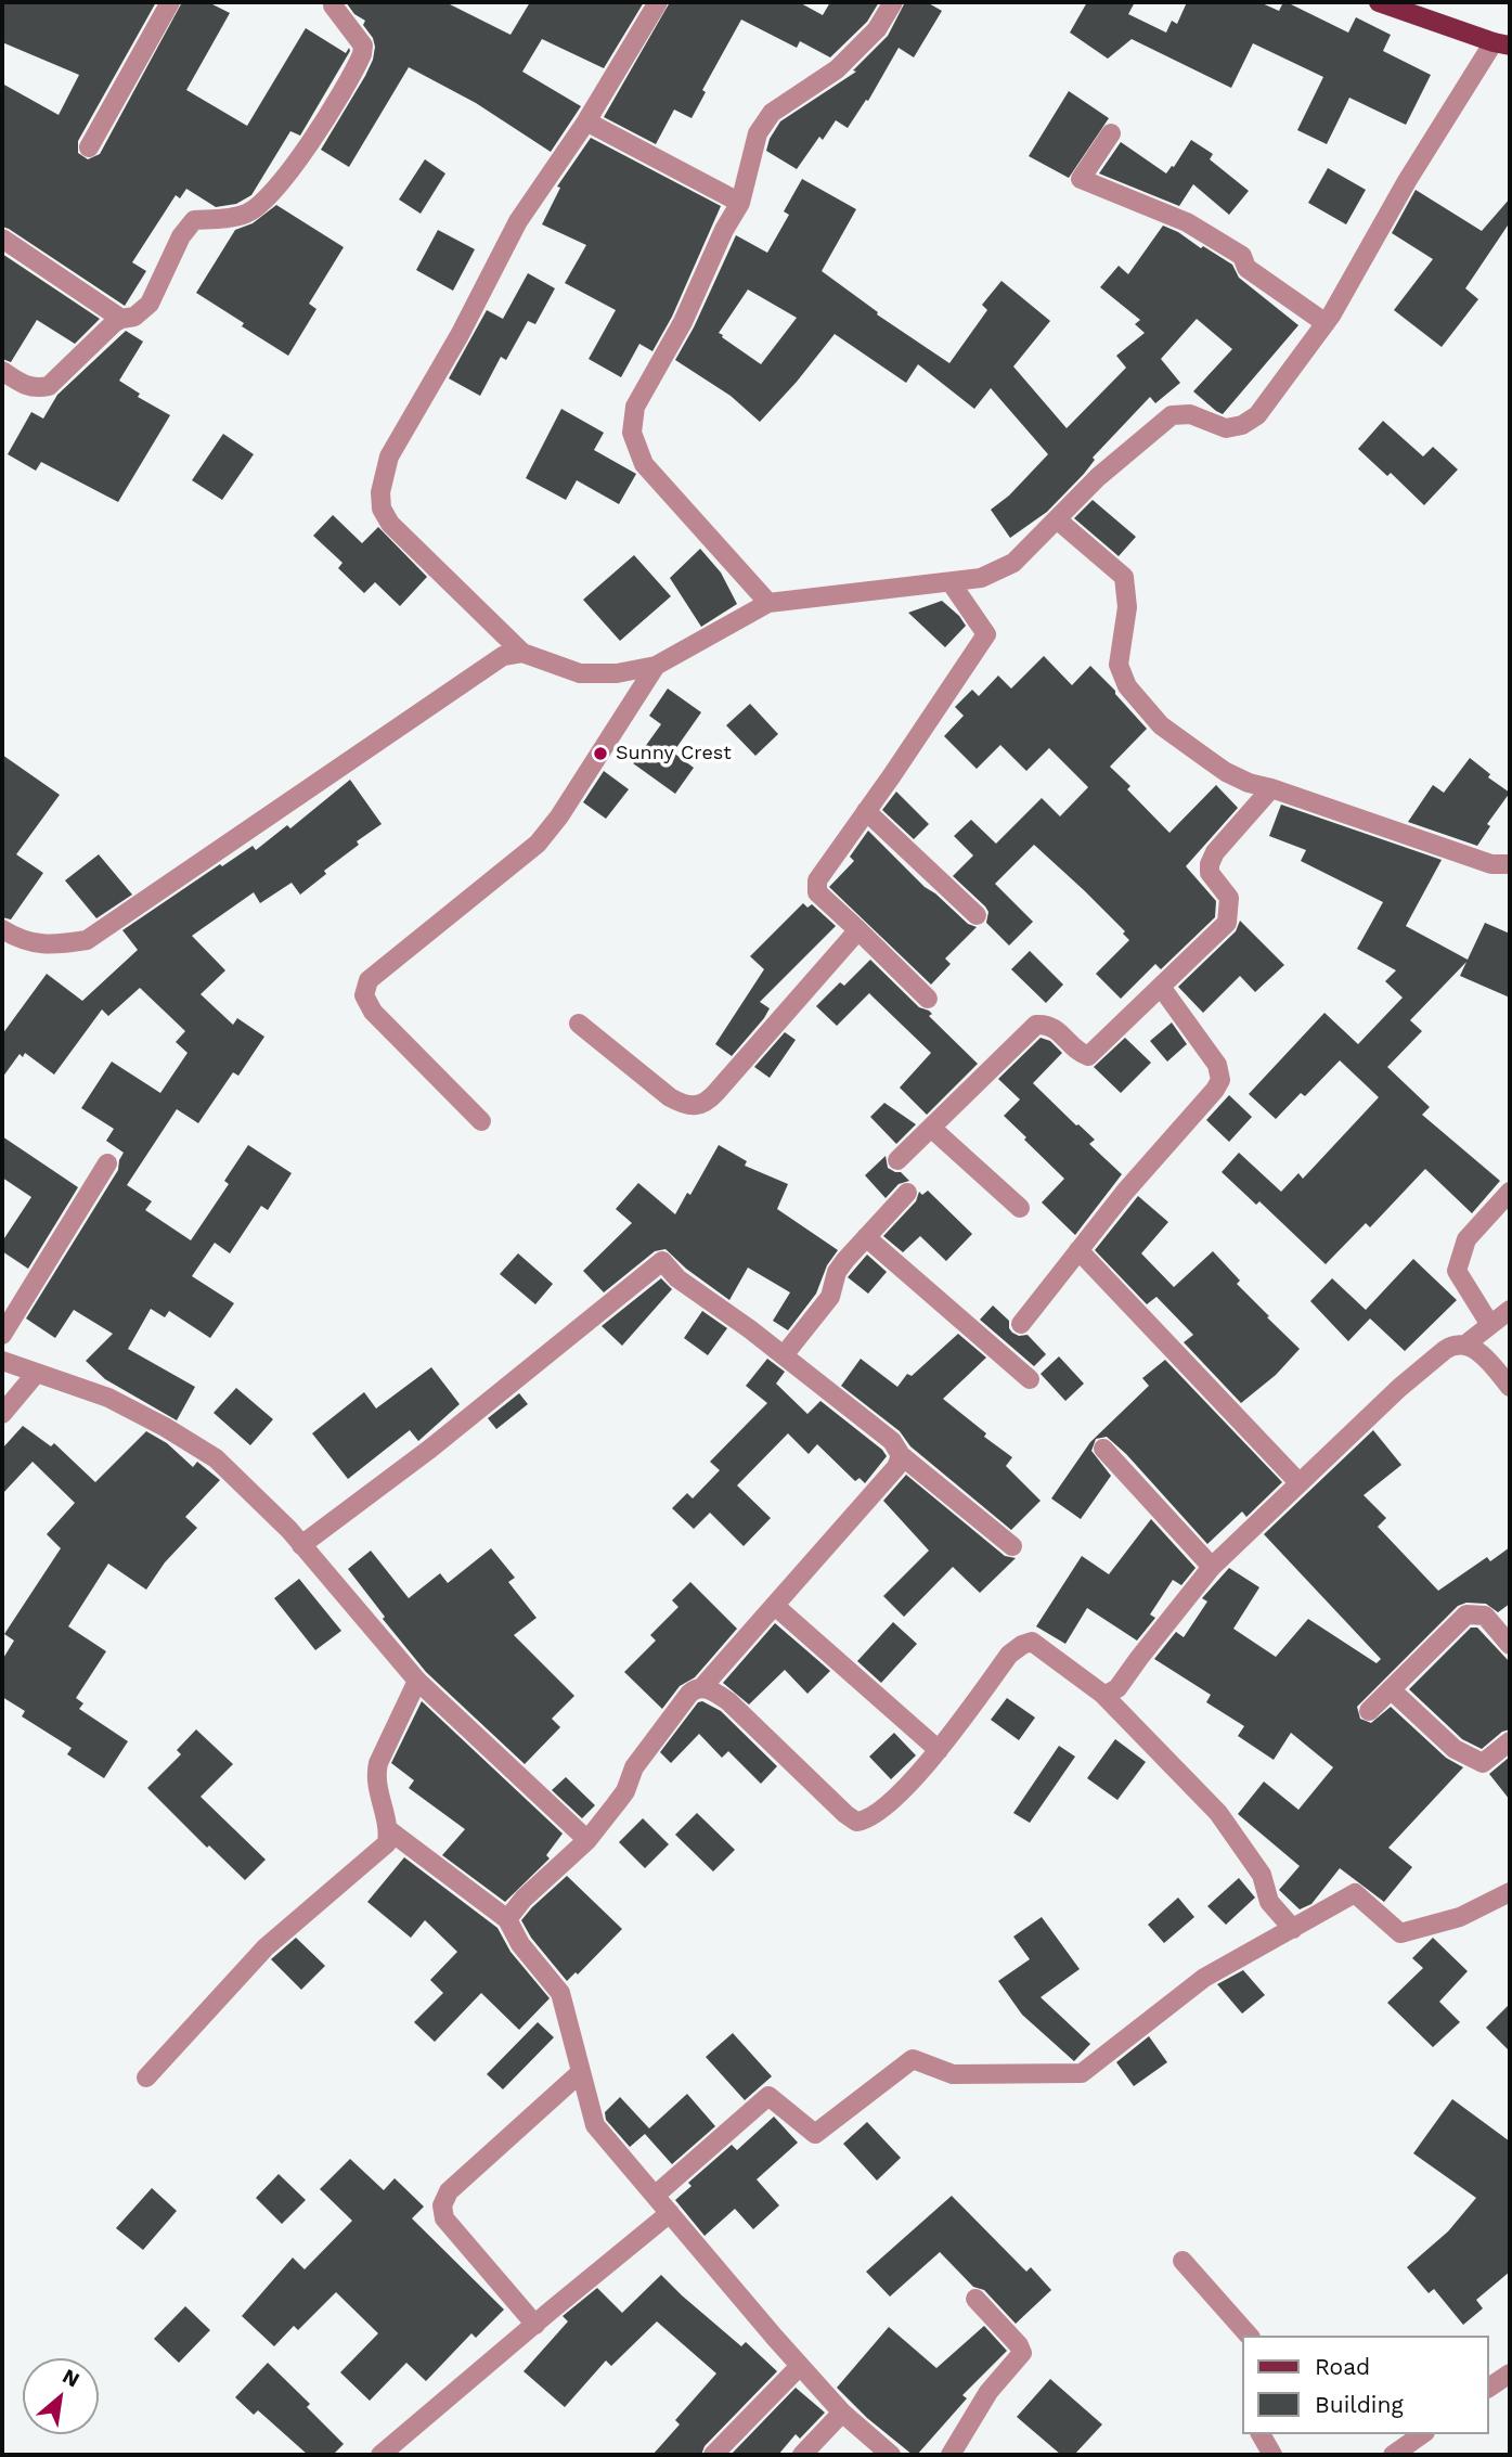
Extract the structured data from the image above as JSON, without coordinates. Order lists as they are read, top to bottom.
{
  "places": ["Sunny Crest"],
  "legend": ["Road", "Building"],
  "north": "top right"
}
